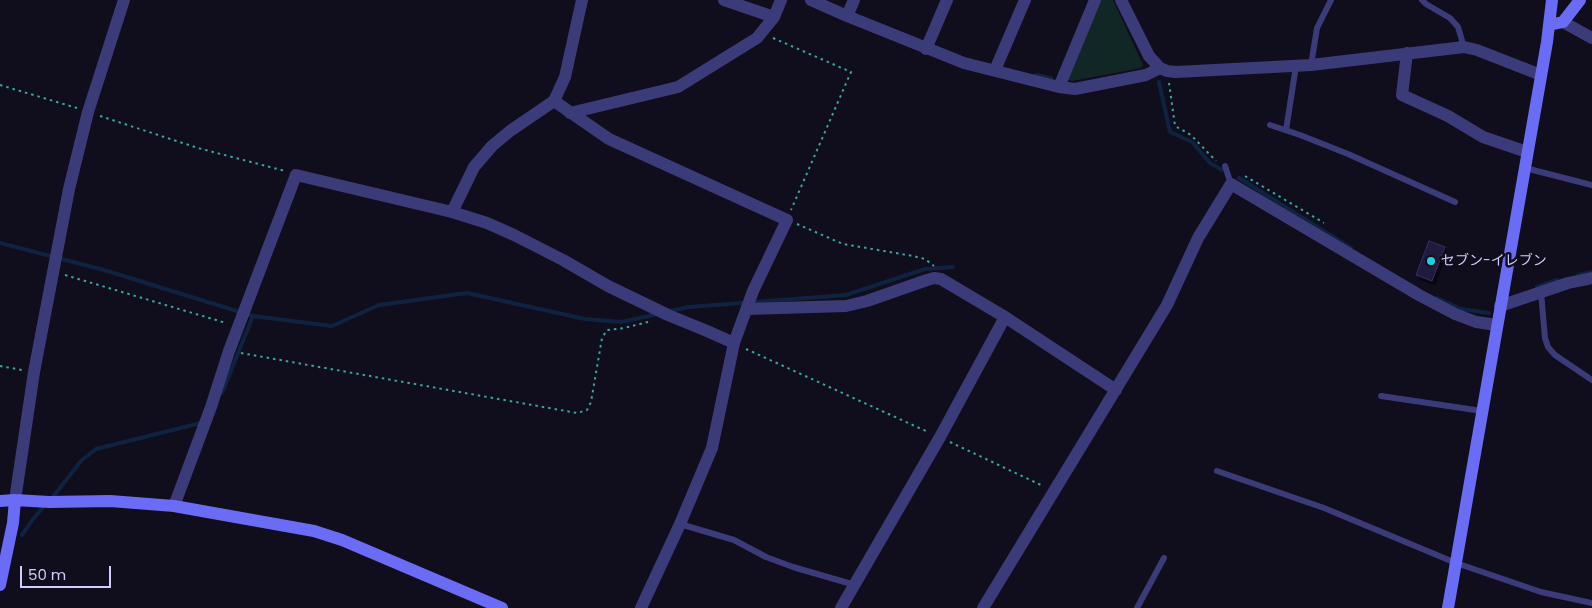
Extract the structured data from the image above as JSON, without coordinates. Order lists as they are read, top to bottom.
{
  "places": ["セブン-イレブン"],
  "scale_bar": "50 m"
}
